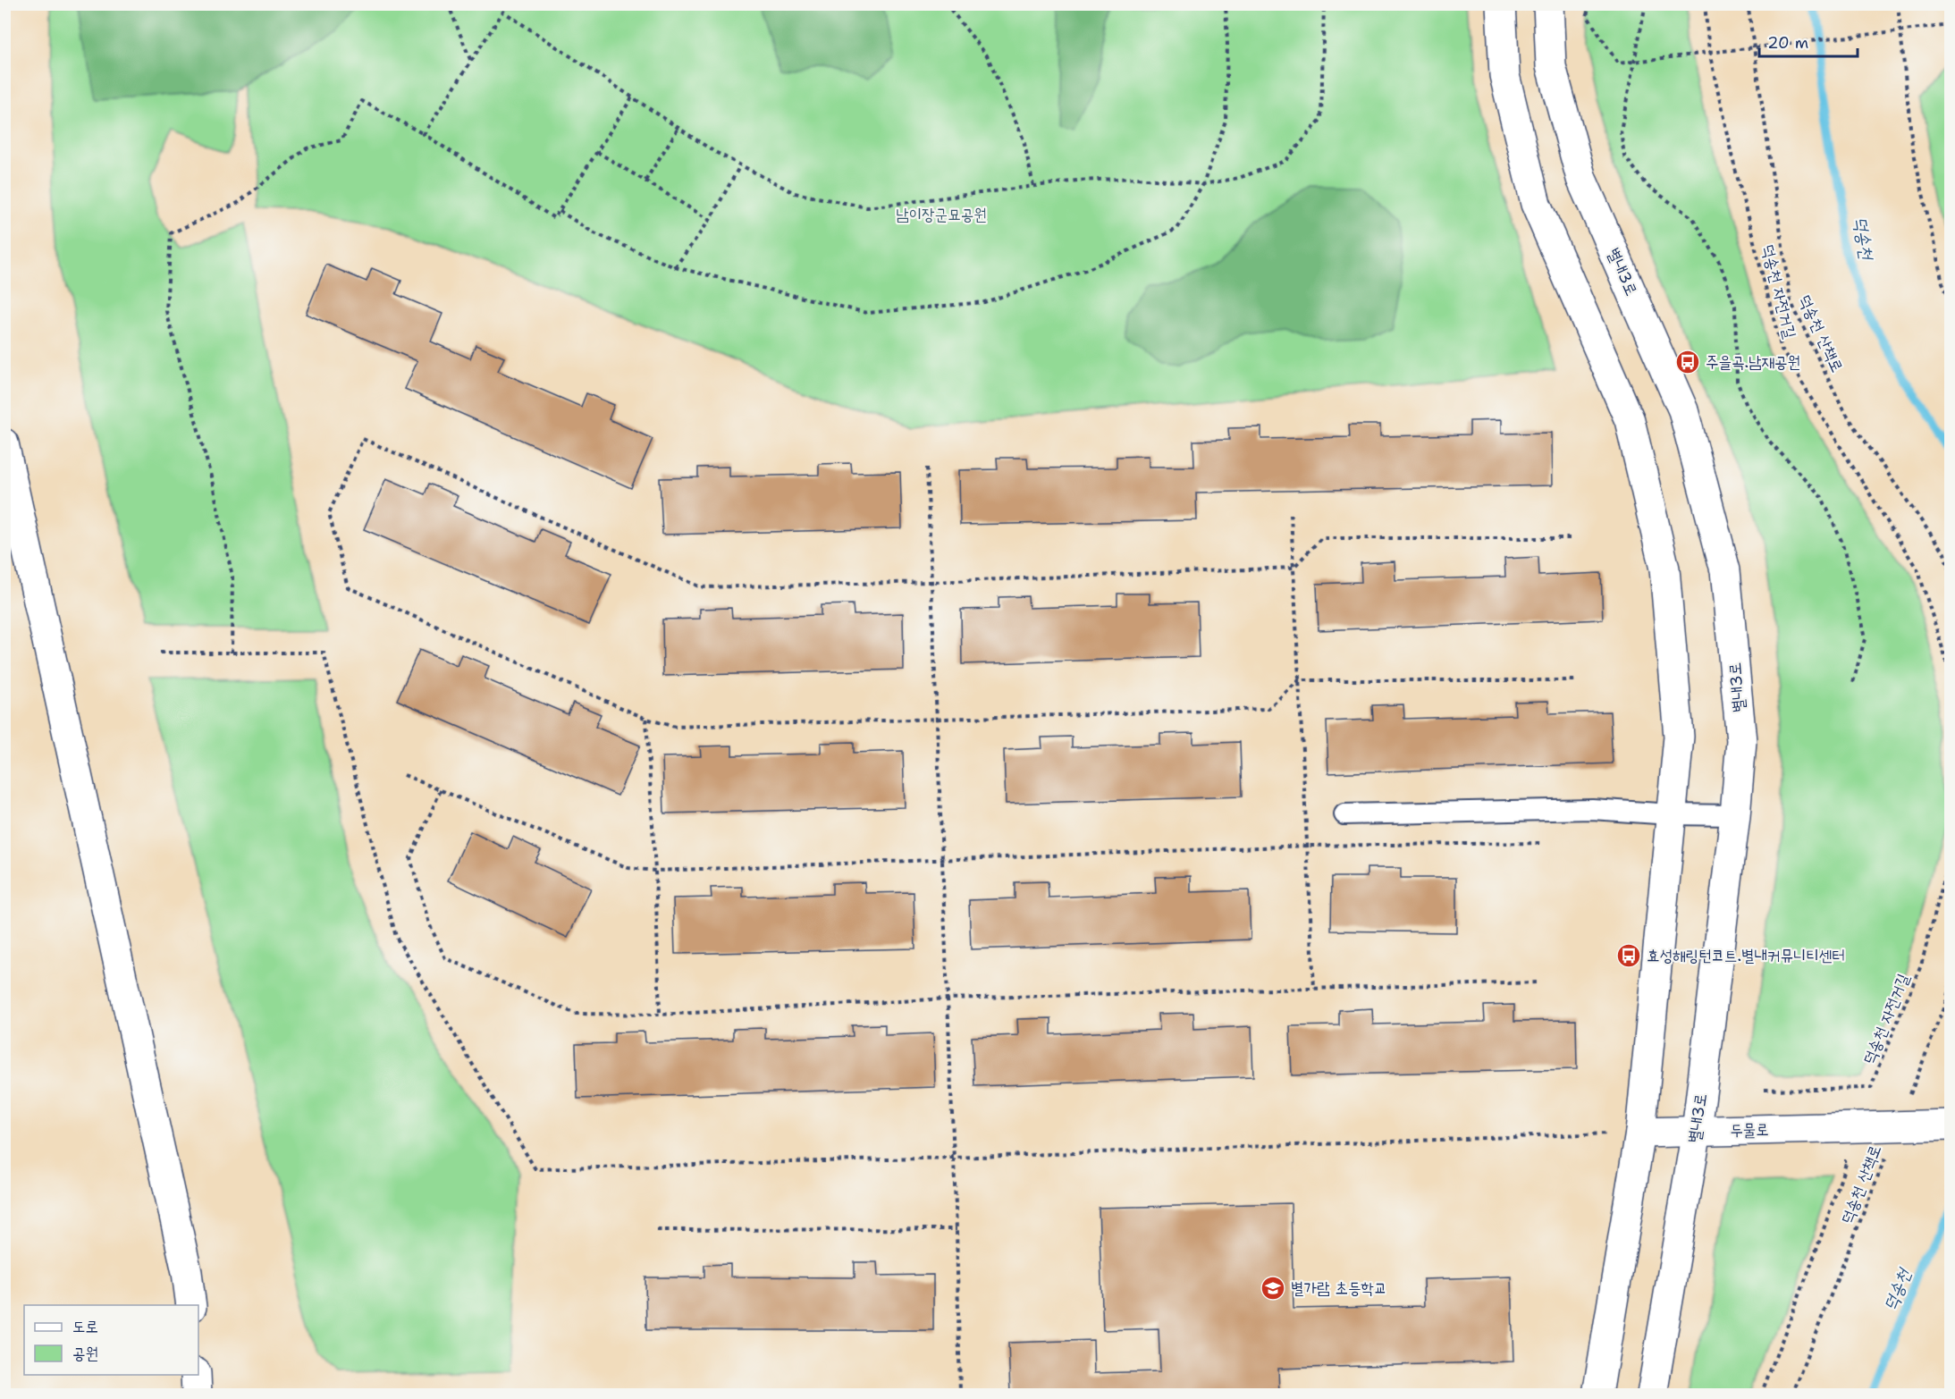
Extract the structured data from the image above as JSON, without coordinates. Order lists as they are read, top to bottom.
{
  "streets": {
    "main road": ["별내3로", "두물로"],
    "path": ["덕송천 자전거길", "덕송천 산책로"]
  },
  "crossings": [
    ["별내3로", "두물로"]
  ],
  "water": ["덕송천"],
  "parks": ["남이장군묘공원"],
  "places": {
    "bus stop": ["주을곡.남재공원", "효성해링턴코트.별내커뮤니티센터"],
    "school or university": ["별가람 초등학교"]
  },
  "legend": ["도로", "공원"],
  "scale_bar": "20 m"
}
